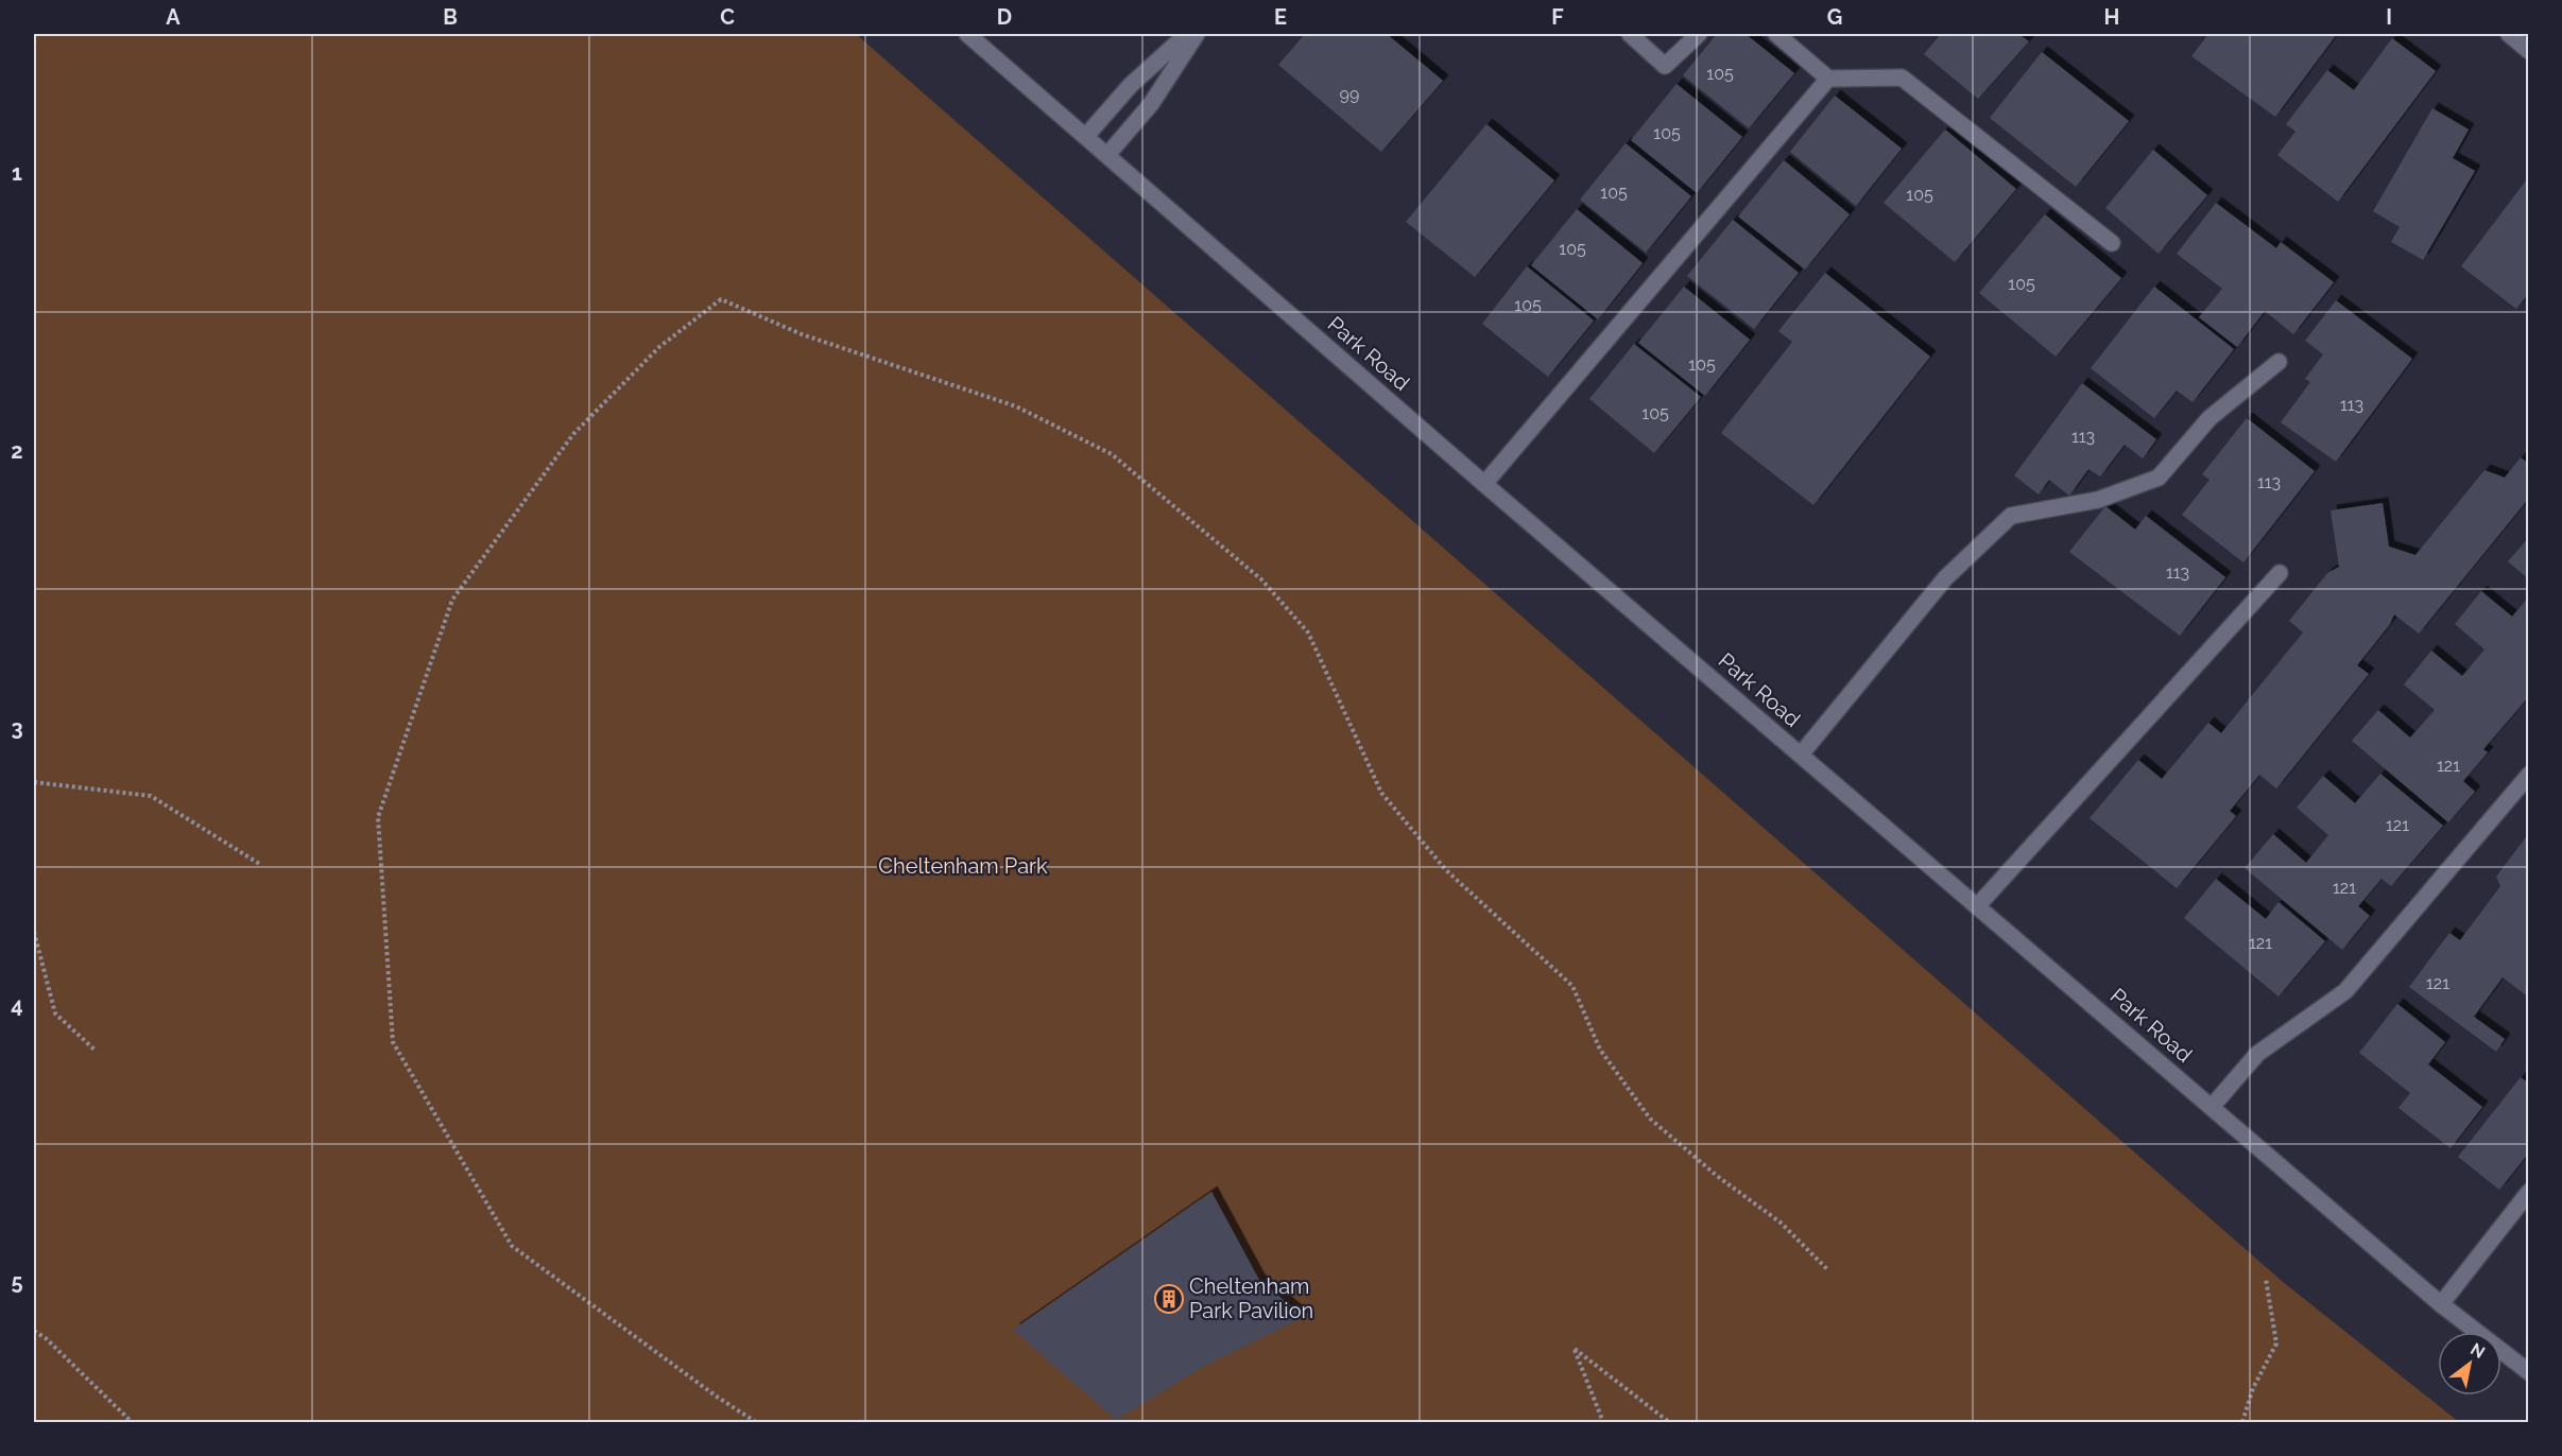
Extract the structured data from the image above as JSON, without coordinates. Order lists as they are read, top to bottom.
{
  "streets": {
    "street": ["Park Road"]
  },
  "parks": ["Cheltenham Park"],
  "places": {
    "building": ["Cheltenham Park Pavilion"]
  },
  "house_numbers": [
    "105",
    "99",
    "105",
    "105",
    "105",
    "105",
    "105",
    "105",
    "105",
    "113",
    "105",
    "113",
    "113",
    "113",
    "121",
    "121",
    "121",
    "121",
    "121"
  ],
  "north": "top right",
  "grid": {
    "columns": [
      "A",
      "B",
      "C",
      "D",
      "E",
      "F",
      "G",
      "H",
      "I"
    ],
    "rows": [
      "1",
      "2",
      "3",
      "4",
      "5"
    ]
  }
}
